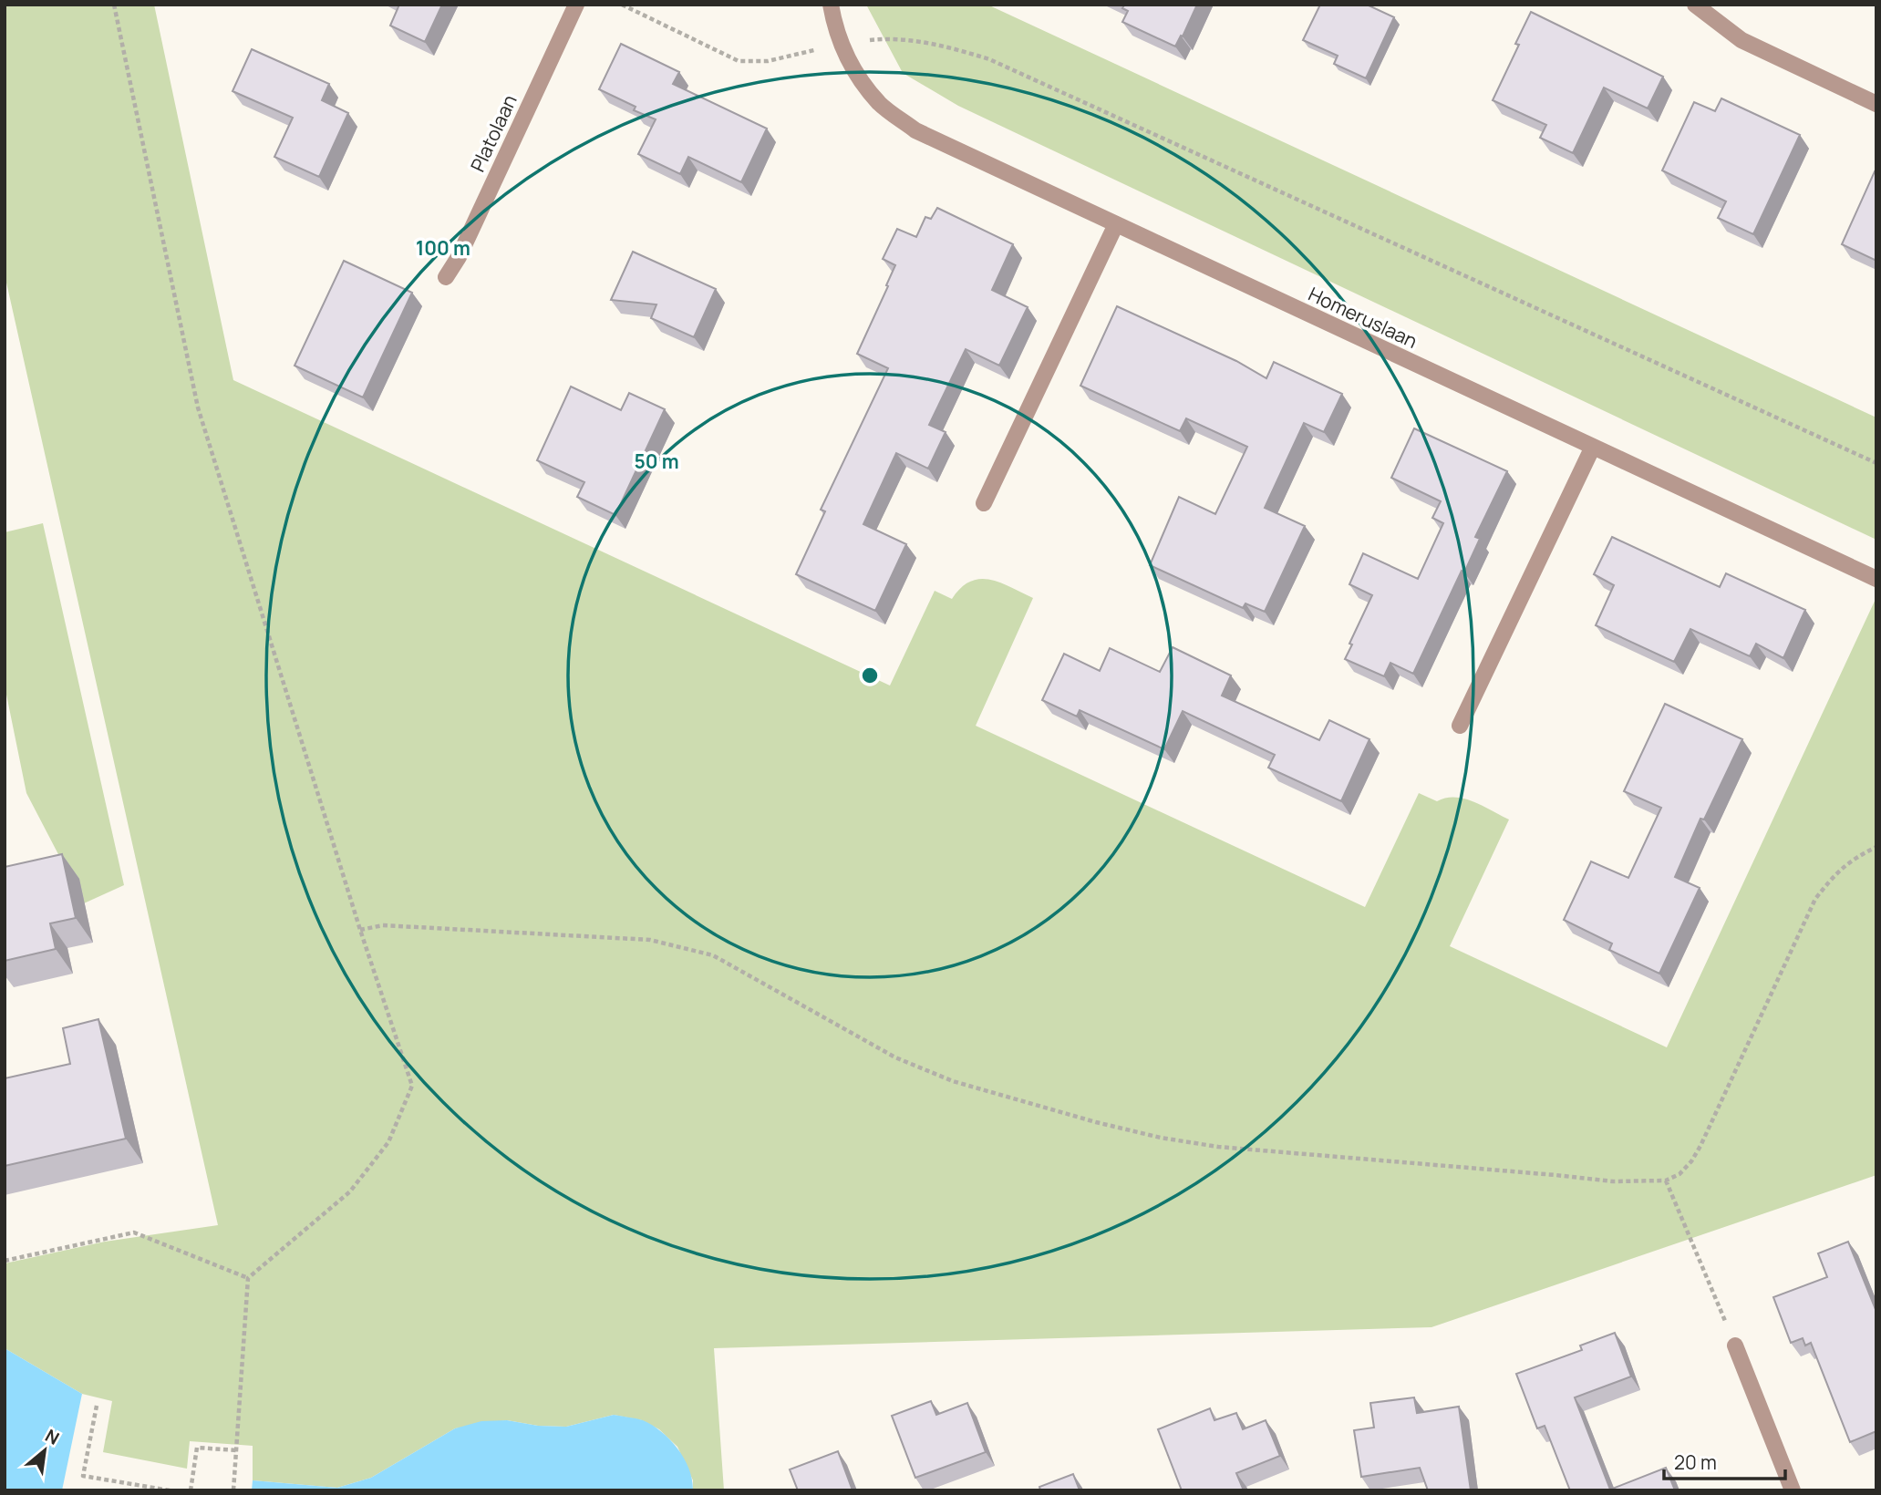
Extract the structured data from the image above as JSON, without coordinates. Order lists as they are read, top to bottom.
{
  "streets": {
    "street": ["Platolaan", "Homeruslaan"]
  },
  "scale_bar": "20 m",
  "north": "top right",
  "rings": ["100 m", "50 m"]
}
